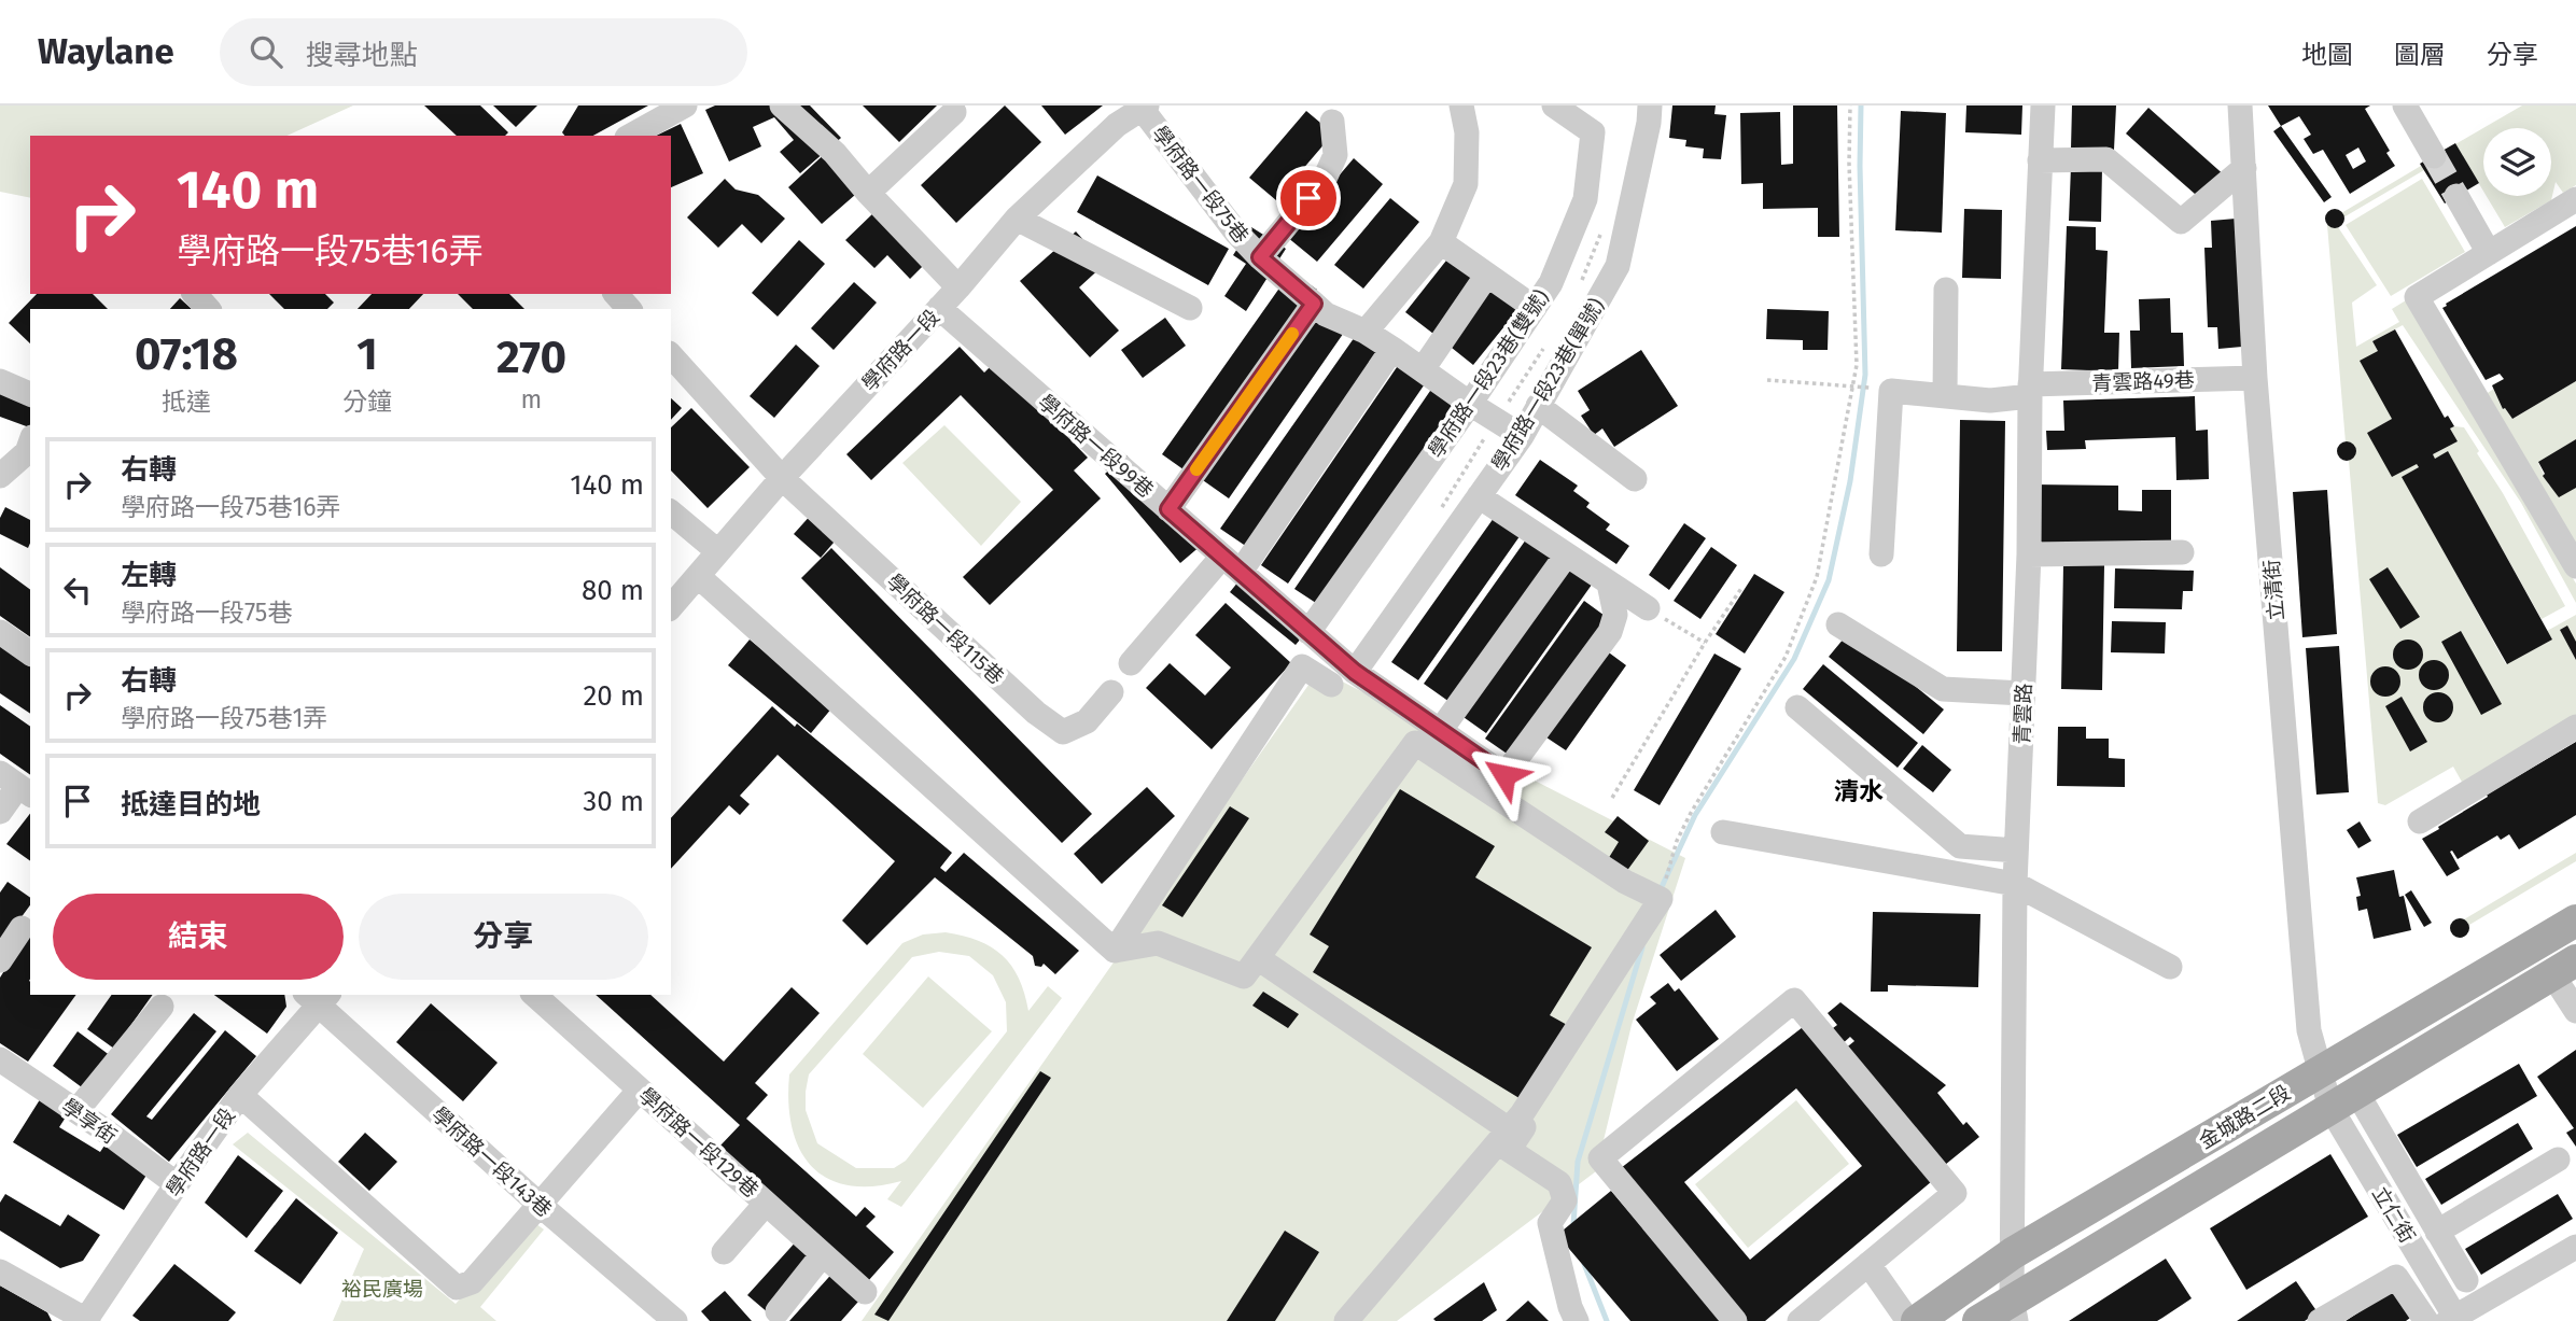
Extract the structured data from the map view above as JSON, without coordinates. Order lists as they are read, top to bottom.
{
  "streets": {
    "main road": ["金城路二段"],
    "street": [
      "學府路一段75巷",
      "學府路一段",
      "學府路一段23巷(雙號)",
      "青雲路49巷",
      "學府路一段23巷(單號)",
      "學府路一段99巷",
      "立清街",
      "學府路一段115巷",
      "青雲路",
      "學享街",
      "學府路一段129巷",
      "學府路一段143巷",
      "立仁街"
    ]
  },
  "crossings": [
    ["學府路一段75巷", "學府路一段"],
    ["學府路一段75巷", "學府路一段23巷(雙號)"],
    ["學府路一段75巷", "學府路一段23巷(單號)"],
    ["學府路一段", "學府路一段99巷"],
    ["學府路一段", "學府路一段115巷"],
    ["學府路一段", "學享街"],
    ["學府路一段", "學府路一段143巷"],
    ["學府路一段23巷(雙號)", "學府路一段99巷"],
    ["青雲路49巷", "立清街"],
    ["青雲路49巷", "青雲路"],
    ["學府路一段23巷(單號)", "學府路一段99巷"],
    ["立清街", "金城路二段"],
    ["立清街", "立仁街"],
    ["青雲路", "金城路二段"],
    ["金城路二段", "立仁街"]
  ],
  "districts": ["清水"],
  "parks": ["裕民廣場"],
  "page": {
    "header": "Waylane",
    "search": "搜尋地點",
    "nav": ["地圖", "圖層", "分享"],
    "turn": ["140 m", "學府路一段75巷16弄"],
    "eta": [
      "07:18",
      "抵達",
      "1",
      "分鐘",
      "270",
      "m"
    ],
    "list": [
      {
        "name": "右轉",
        "note": "學府路一段75巷16弄",
        "value": "140 m"
      },
      {
        "name": "左轉",
        "note": "學府路一段75巷",
        "value": "80 m"
      },
      {
        "name": "右轉",
        "note": "學府路一段75巷1弄",
        "value": "20 m"
      },
      {
        "name": "抵達目的地",
        "value": "30 m"
      }
    ],
    "buttons": ["結束", "分享"]
  }
}
